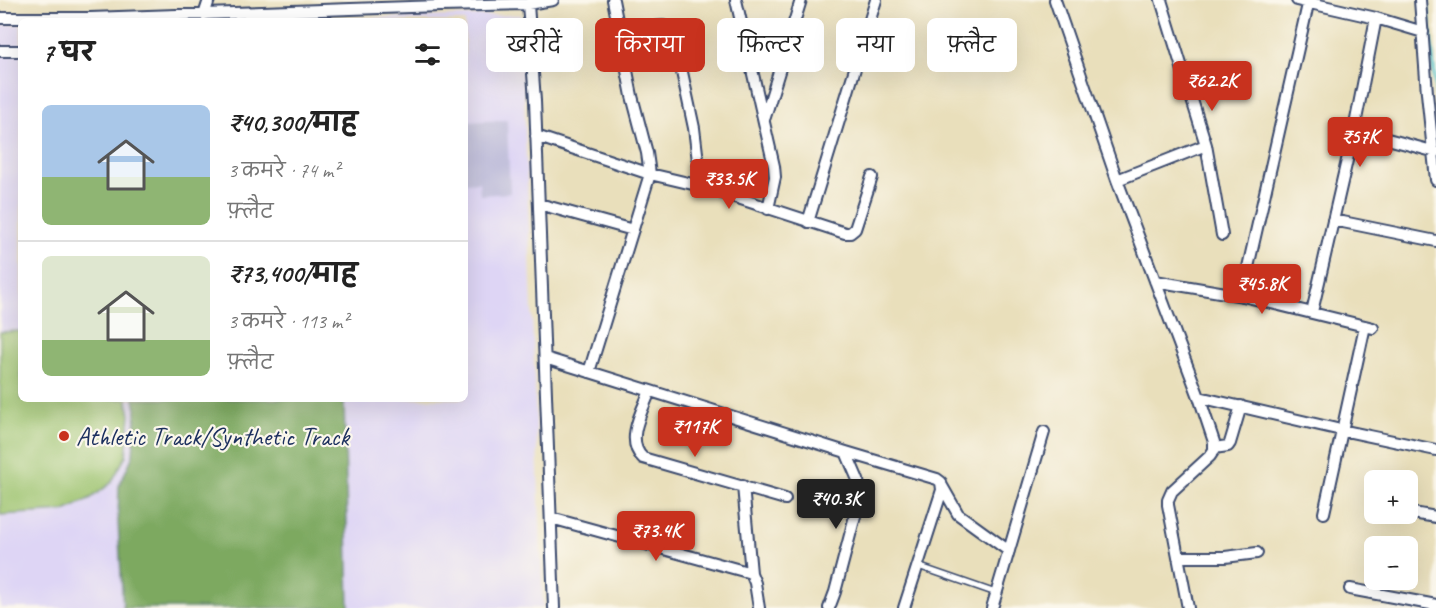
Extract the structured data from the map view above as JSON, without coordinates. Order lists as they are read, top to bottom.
{
  "places": ["Athletic Track/Synthetic Track"],
  "page": {
    "chip": [
      "खरीदें",
      "किराया",
      "फ़िल्टर",
      "नया",
      "फ़्लैट"
    ],
    "heading": "7 घर",
    "price": [
      "₹62.2K",
      "₹57K",
      "₹33.5K",
      "₹45.8K",
      "₹117K",
      "₹40.3K",
      "₹73.4K"
    ],
    "list": [
      {
        "name": "₹40,300/माह",
        "note": "3 कमरे · 74 m² · फ़्लैट"
      },
      {
        "name": "₹73,400/माह",
        "note": "3 कमरे · 113 m² · फ़्लैट"
      }
    ],
    "map_buttons": ["+", "−"]
  }
}
